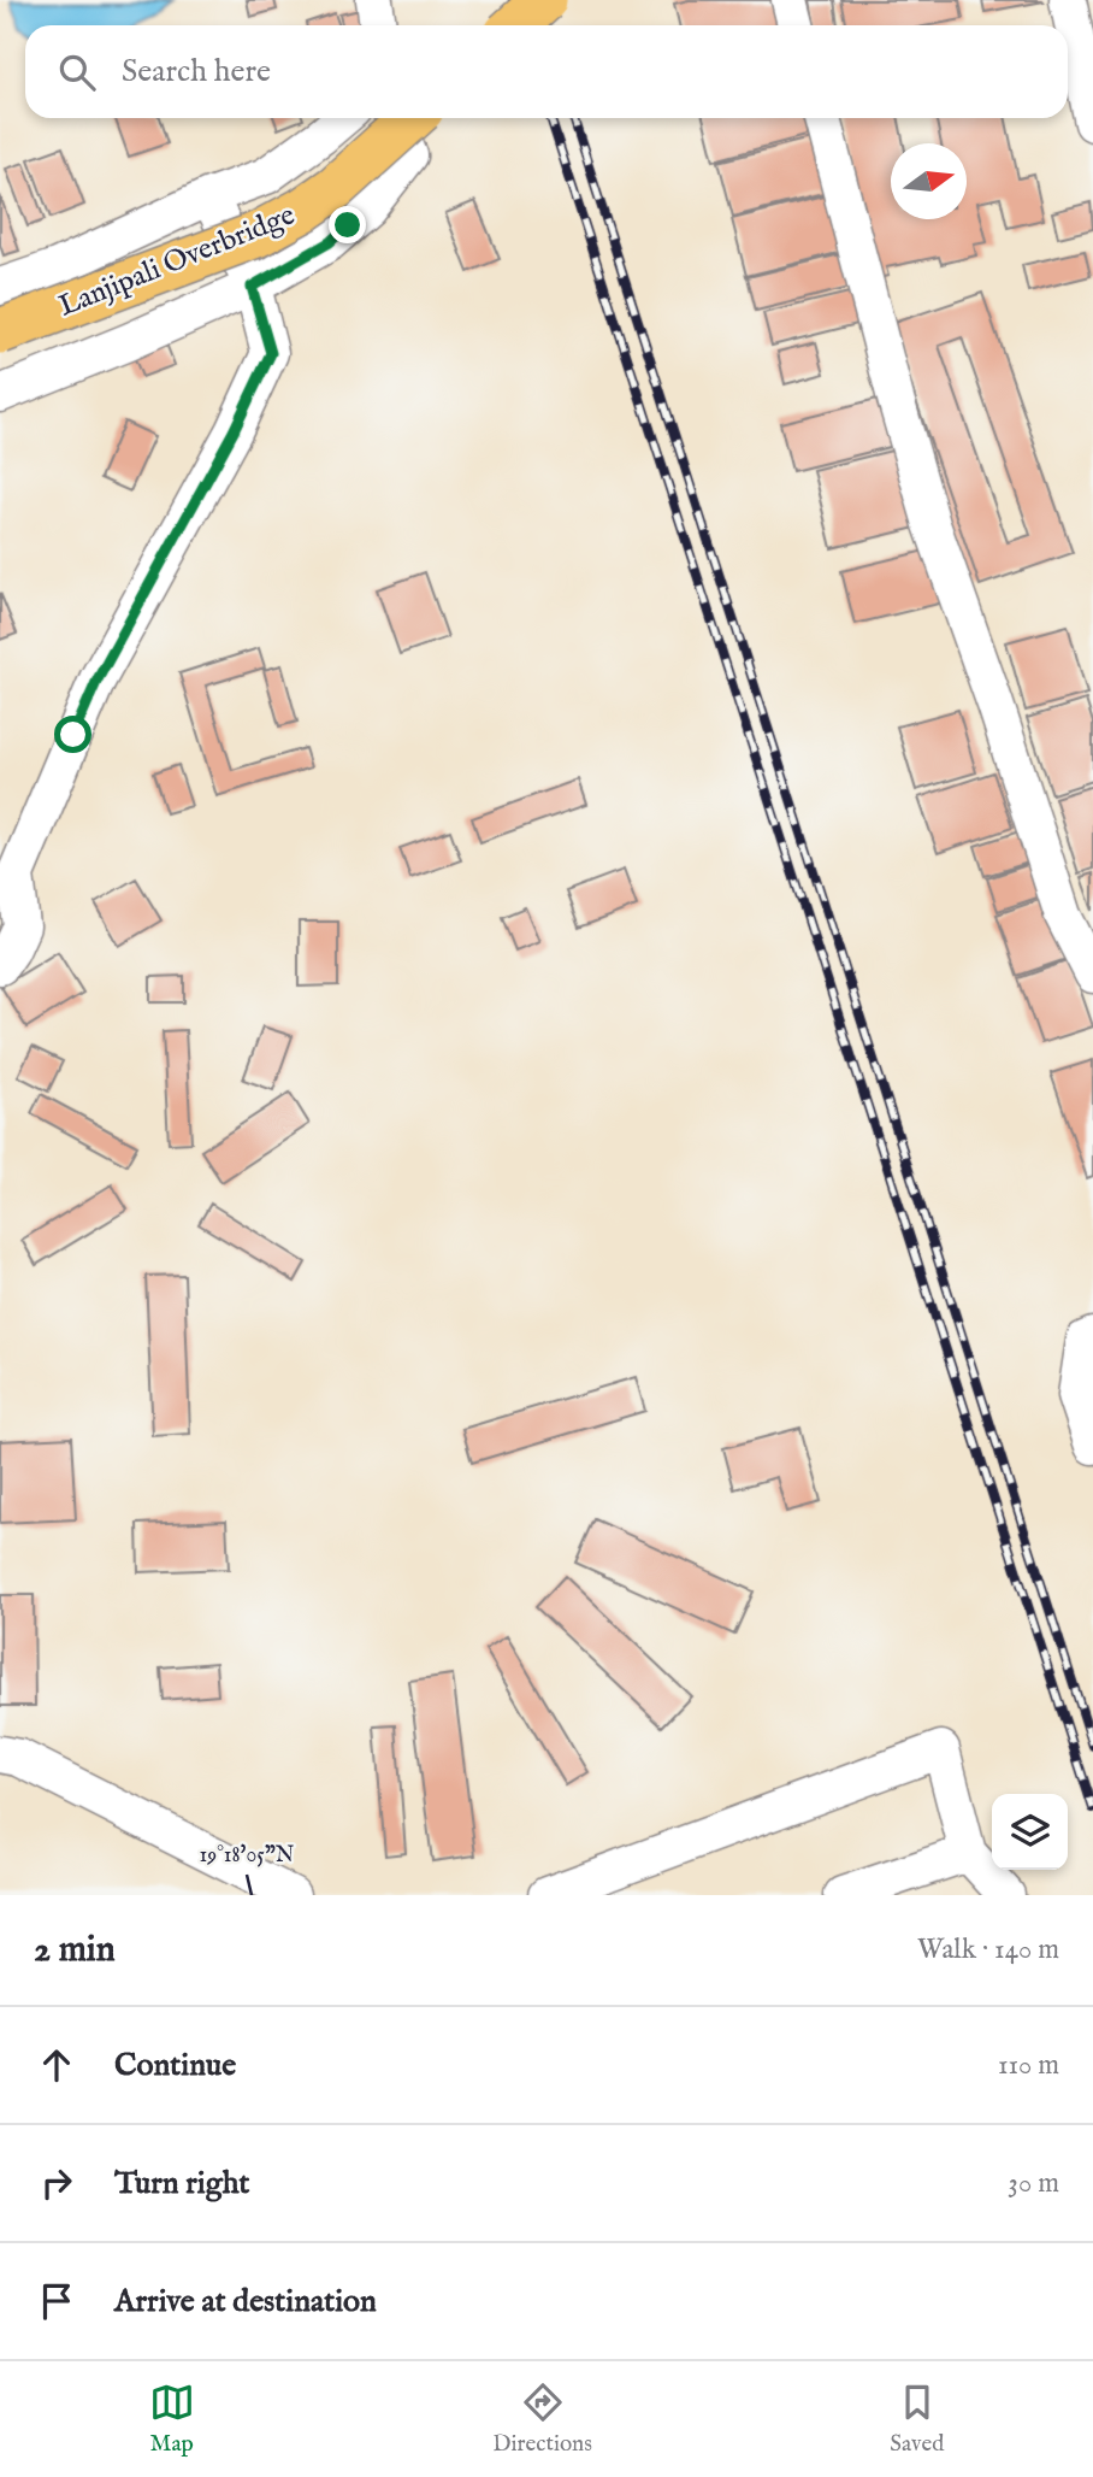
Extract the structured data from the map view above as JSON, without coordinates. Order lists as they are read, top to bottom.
{
  "streets": {
    "main road": ["Lanjipali Overbridge"]
  },
  "north": "right",
  "page": {
    "search": "Search here",
    "heading": ["2 min", "Walk · 140 m"],
    "list": [
      ["Continue", "110 m"],
      ["Turn right", "30 m"],
      "Arrive at destination"
    ],
    "nav": ["Map", "Directions", "Saved"]
  },
  "coordinates": ["19°18'05\"N"]
}
